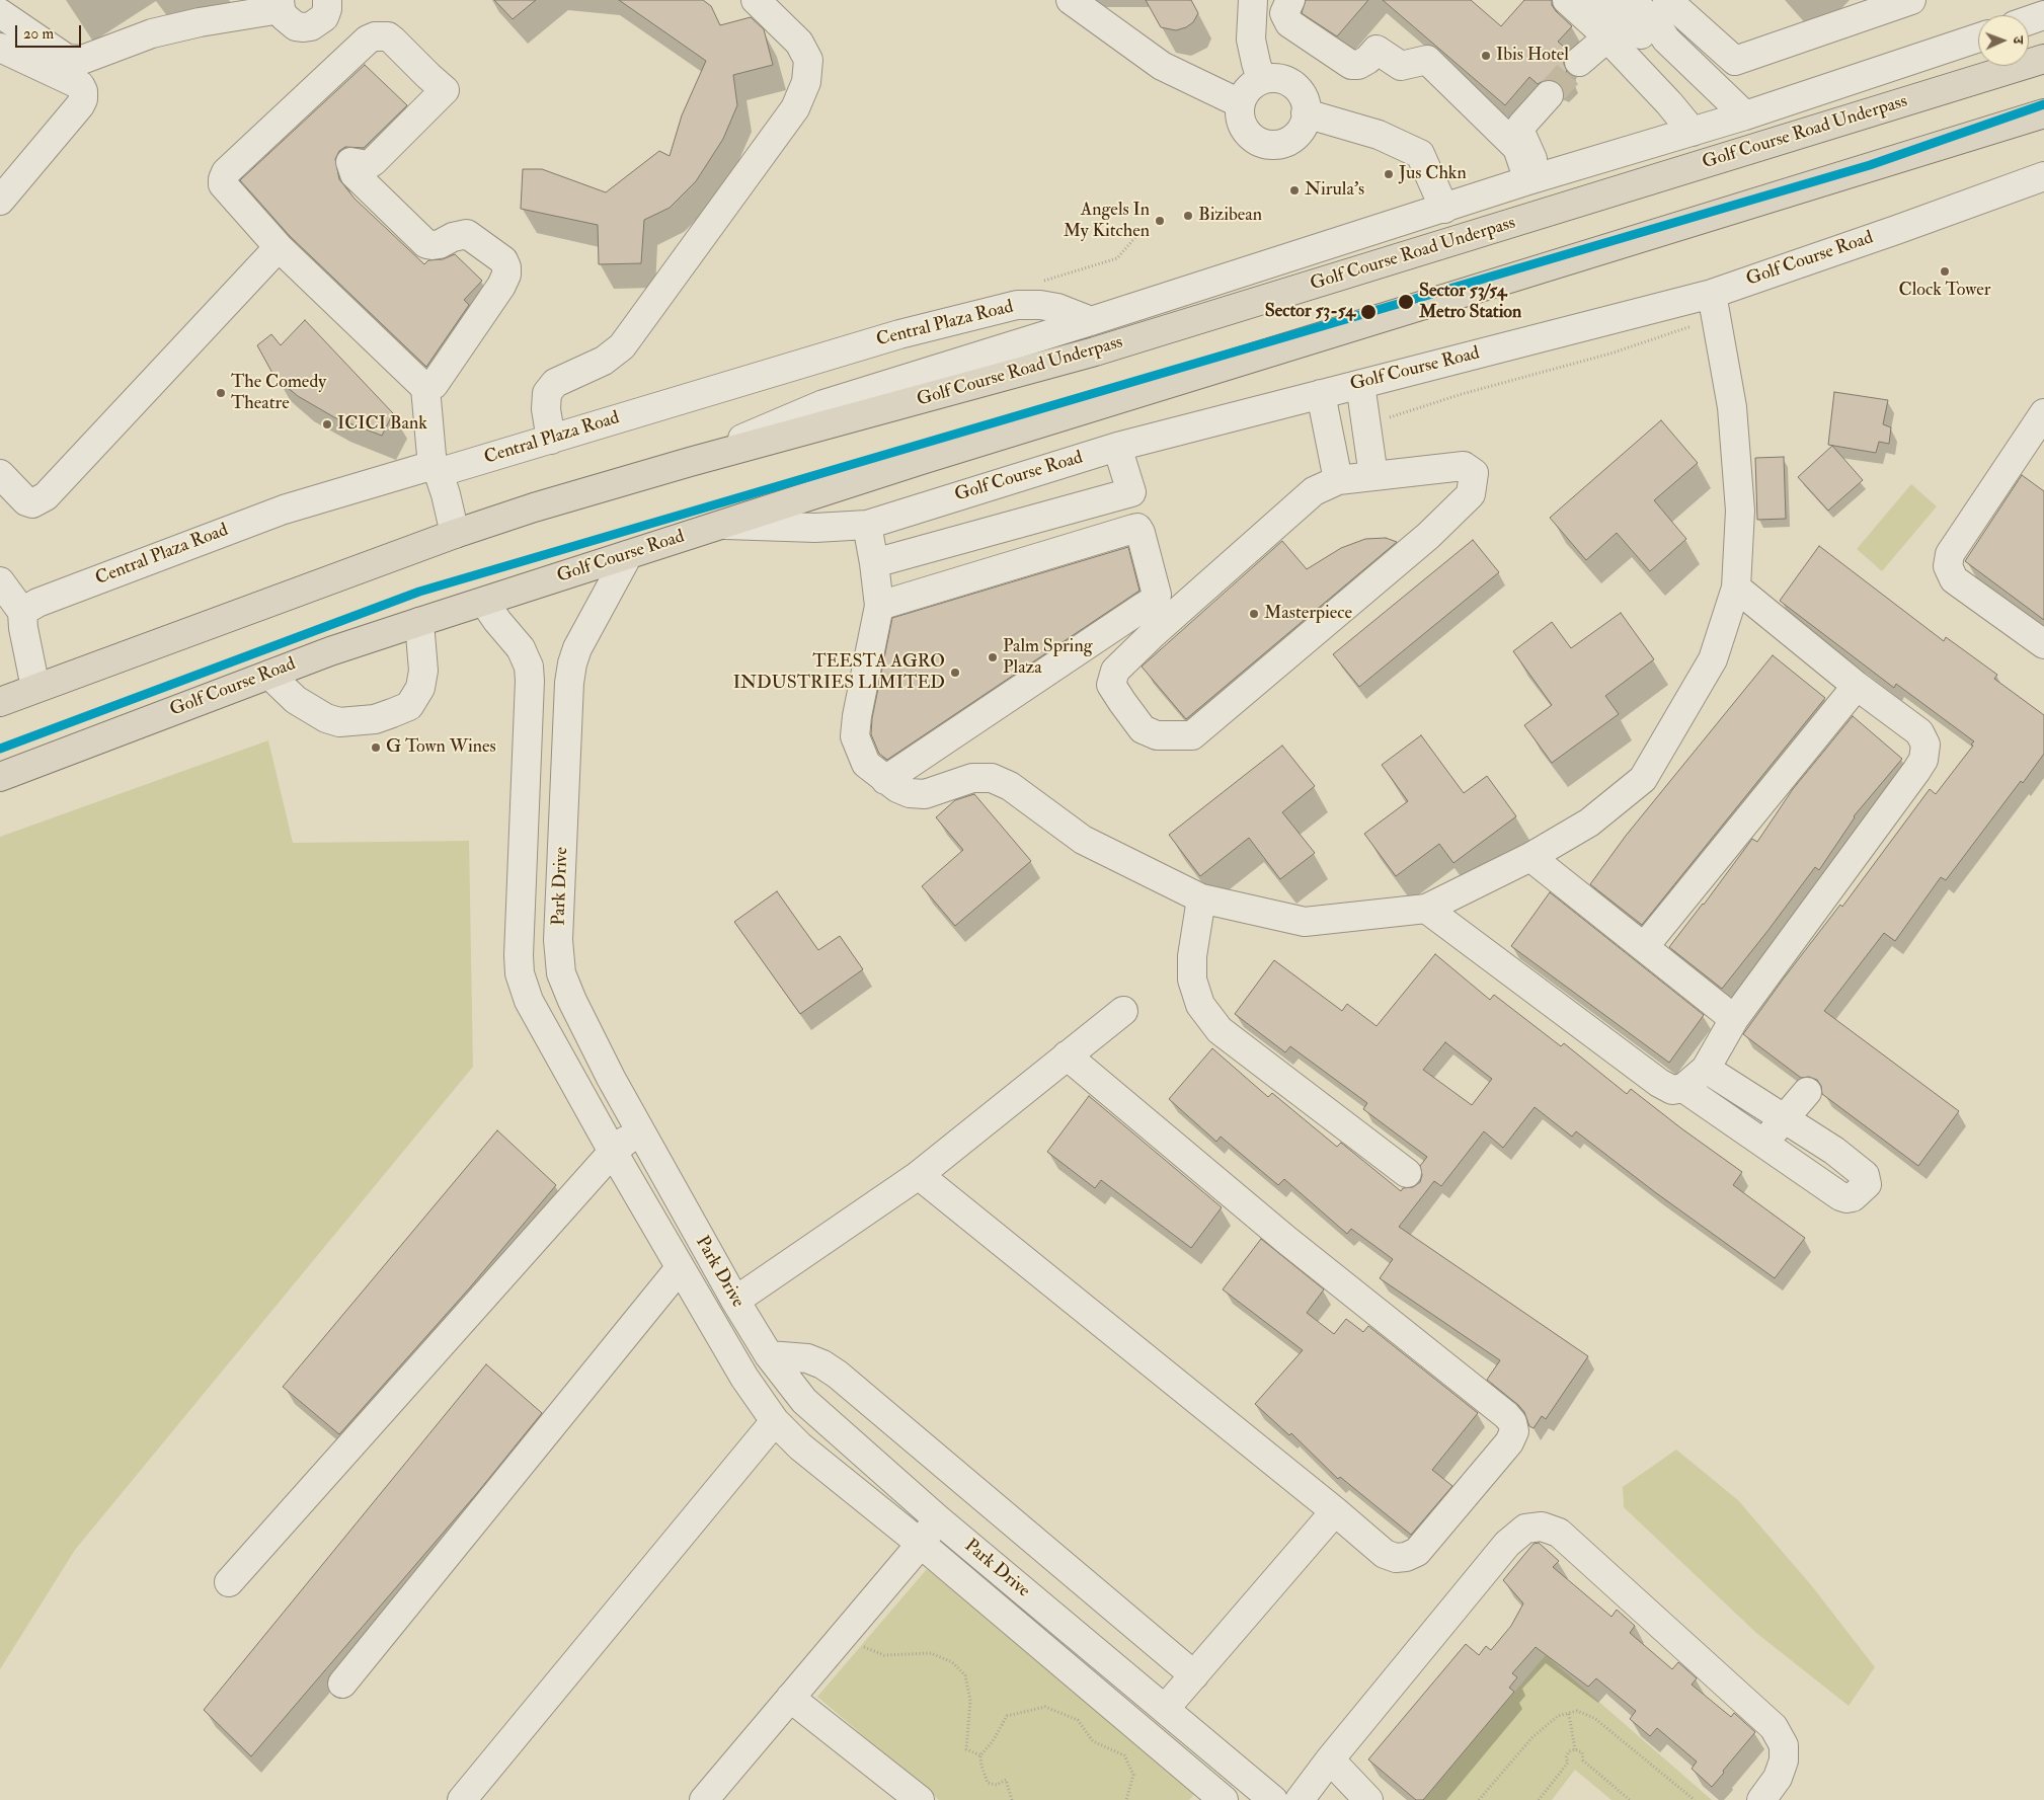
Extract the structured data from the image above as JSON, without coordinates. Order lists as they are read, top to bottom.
{
  "streets": {
    "main road": ["Golf Course Road Underpass", "Golf Course Road"],
    "street": ["Central Plaza Road", "Park Drive"]
  },
  "crossings": [
    ["Golf Course Road", "Park Drive"]
  ],
  "places": [
    "Ibis Hotel",
    "Jus Chkn",
    "Nirula's",
    "Bizibean",
    "Angels In My Kitchen",
    "Clock Tower",
    "Sector 53/54 Metro Station",
    "Sector 53-54",
    "The Comedy Theatre",
    "ICICI Bank",
    "Masterpiece",
    "Palm Spring Plaza",
    "TEESTA AGRO INDUSTRIES LIMITED",
    "G Town Wines"
  ],
  "scale_bar": "20 m",
  "north": "right"
}
